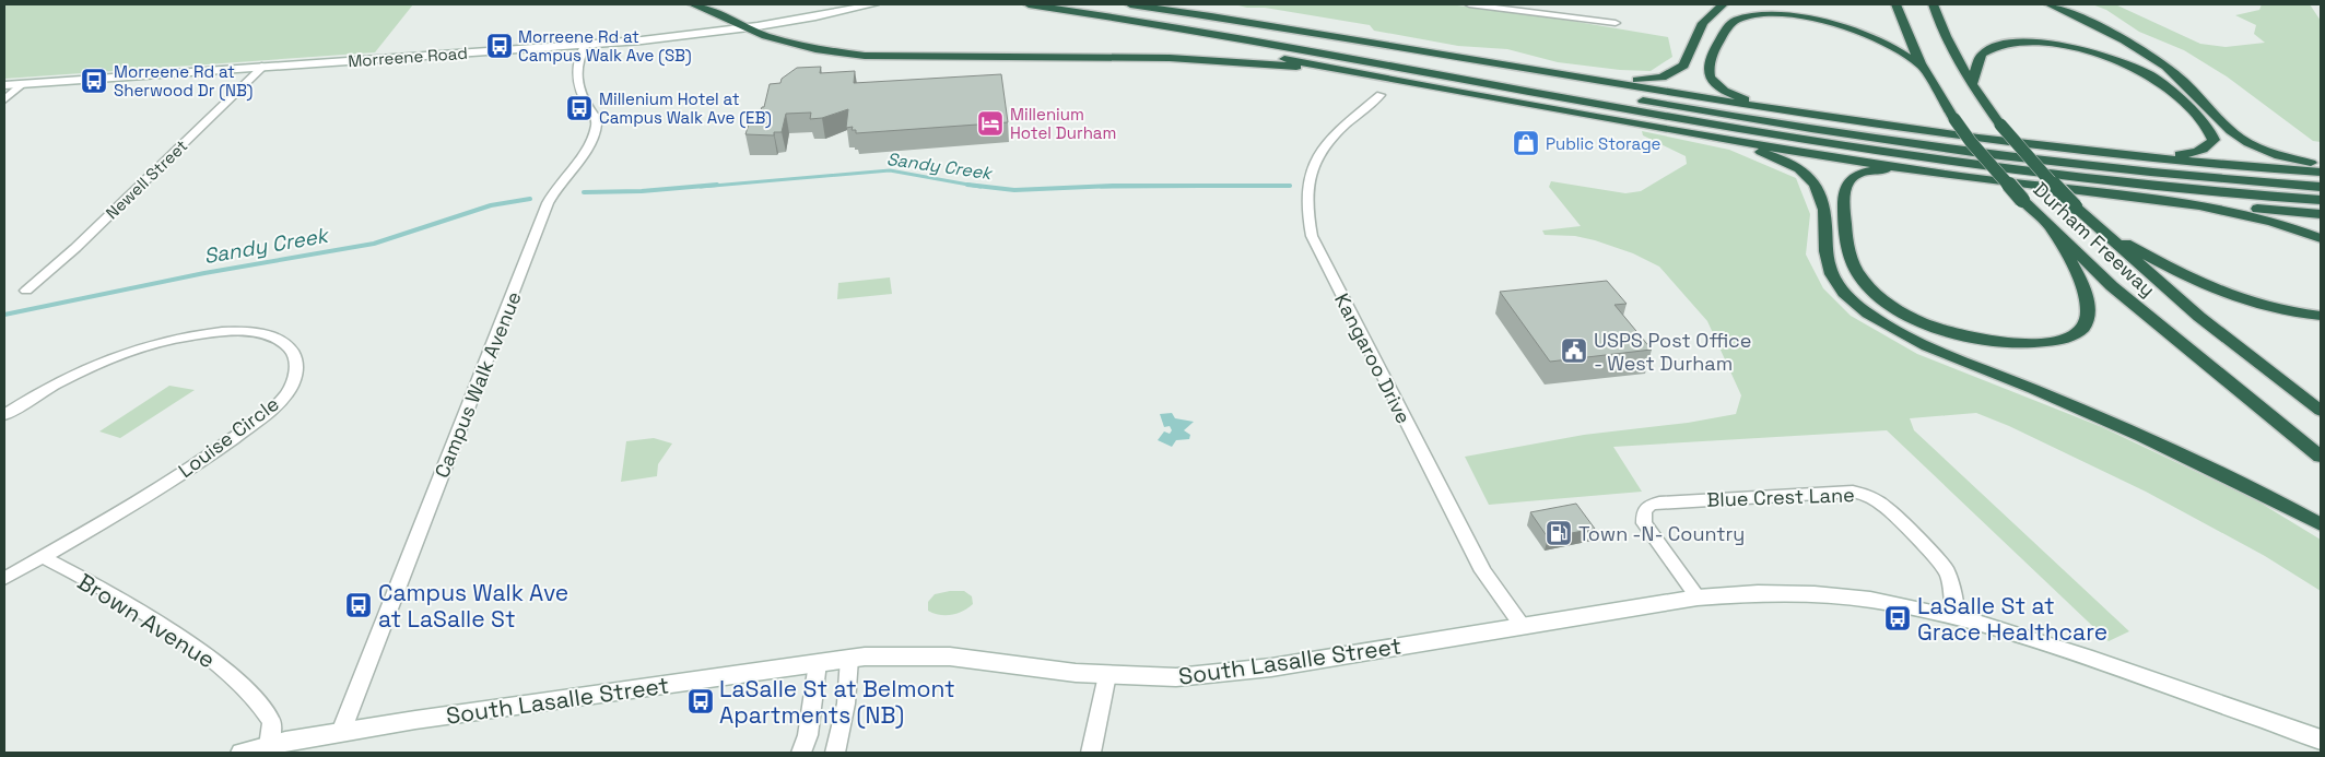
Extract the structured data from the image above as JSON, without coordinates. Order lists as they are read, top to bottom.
{
  "streets": {
    "highway": ["Durham Freeway"],
    "street": [
      "Morreene Road",
      "Newell Street",
      "Kangaroo Drive",
      "Campus Walk Avenue",
      "Louise Circle",
      "Blue Crest Lane",
      "Brown Avenue",
      "South Lasalle Street"
    ]
  },
  "crossings": [
    ["Morreene Road", "Newell Street"],
    ["Morreene Road", "Campus Walk Avenue"],
    ["Kangaroo Drive", "South Lasalle Street"],
    ["Campus Walk Avenue", "South Lasalle Street"],
    ["Louise Circle", "Brown Avenue"],
    ["Blue Crest Lane", "South Lasalle Street"],
    ["Brown Avenue", "South Lasalle Street"]
  ],
  "water": ["Sandy Creek"],
  "places": {
    "bus stop": [
      "Morreene Rd at Campus Walk Ave (SB)",
      "Morreene Rd at Sherwood Dr (NB)",
      "Millenium Hotel at Campus Walk Ave (EB)",
      "Campus Walk Ave at LaSalle St",
      "LaSalle St at Grace Healthcare",
      "LaSalle St at Belmont Apartments (NB)"
    ],
    "hotel": ["Millenium Hotel Durham"],
    "shop": ["Public Storage"],
    "public building": ["USPS Post Office - West Durham"],
    "fuel station": ["Town -N- Country"]
  }
}
